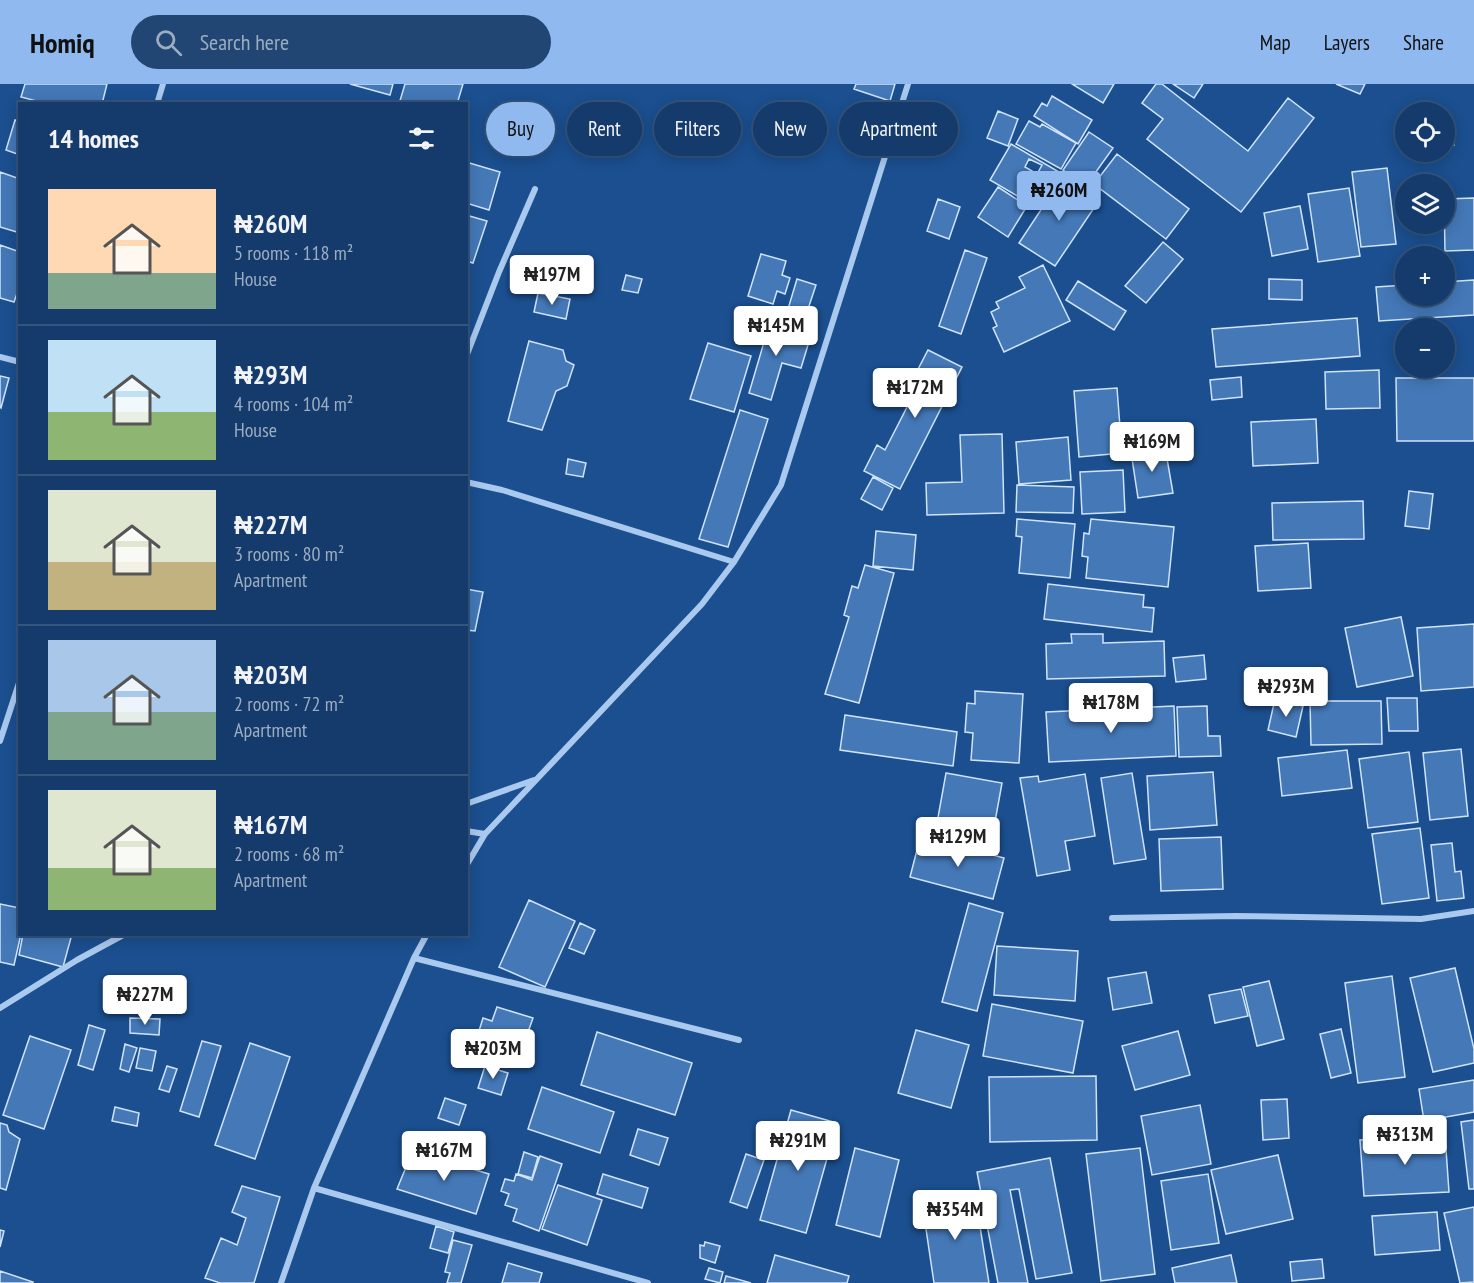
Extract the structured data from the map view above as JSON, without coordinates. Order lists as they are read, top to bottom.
{
  "page": {
    "header": "Homiq",
    "search": "Search here",
    "nav": ["Map", "Layers", "Share"],
    "map_buttons": ["+", "−"],
    "chip": [
      "Buy",
      "Rent",
      "Filters",
      "New",
      "Apartment"
    ],
    "heading": "14 homes",
    "price": [
      "₦260M",
      "₦197M",
      "₦145M",
      "₦172M",
      "₦169M",
      "₦293M",
      "₦178M",
      "₦129M",
      "₦227M",
      "₦203M",
      "₦313M",
      "₦291M",
      "₦167M",
      "₦354M"
    ],
    "list": [
      {
        "name": "₦260M",
        "note": "5 rooms · 118 m² · House"
      },
      {
        "name": "₦293M",
        "note": "4 rooms · 104 m² · House"
      },
      {
        "name": "₦227M",
        "note": "3 rooms · 80 m² · Apartment"
      },
      {
        "name": "₦203M",
        "note": "2 rooms · 72 m² · Apartment"
      },
      {
        "name": "₦167M",
        "note": "2 rooms · 68 m² · Apartment"
      }
    ]
  }
}
